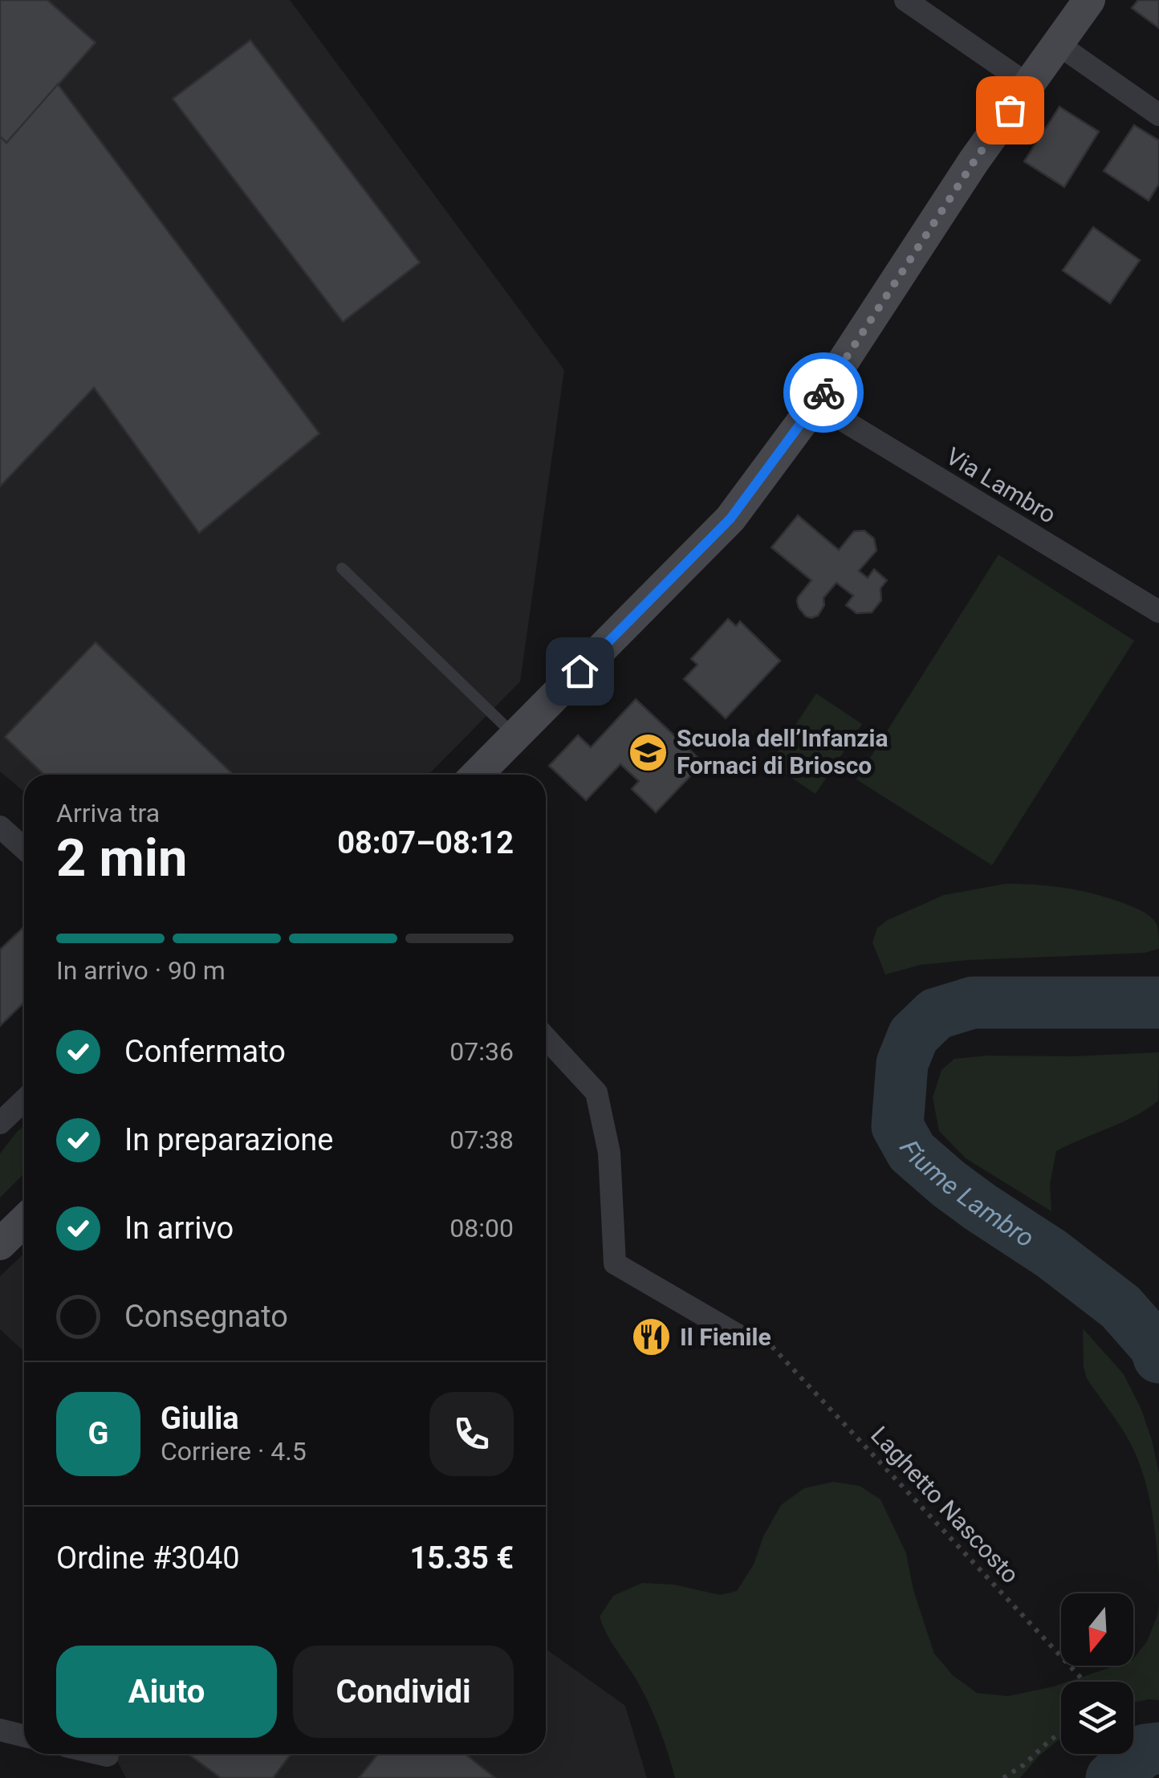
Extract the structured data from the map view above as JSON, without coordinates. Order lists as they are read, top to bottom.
{
  "streets": {
    "street": ["Via Lambro"],
    "path": ["Laghetto Nascosto"]
  },
  "water": ["Fiume Lambro"],
  "places": {
    "school or university": ["Scuola dell’Infanzia Fornaci di Briosco"],
    "restaurant": ["Il Fienile"]
  },
  "north": "bottom",
  "page": {
    "heading": ["2 min", "Arriva tra", "08:07–08:12"],
    "panel": [
      "Giulia",
      "Corriere · 4.5",
      "Ordine #3040",
      "15.35 €"
    ],
    "bar": "In arrivo · 90 m",
    "list": [
      ["Confermato", "07:36"],
      ["In preparazione", "07:38"],
      ["In arrivo", "08:00"],
      "Consegnato"
    ],
    "round": "G",
    "buttons": ["Aiuto", "Condividi"]
  }
}
